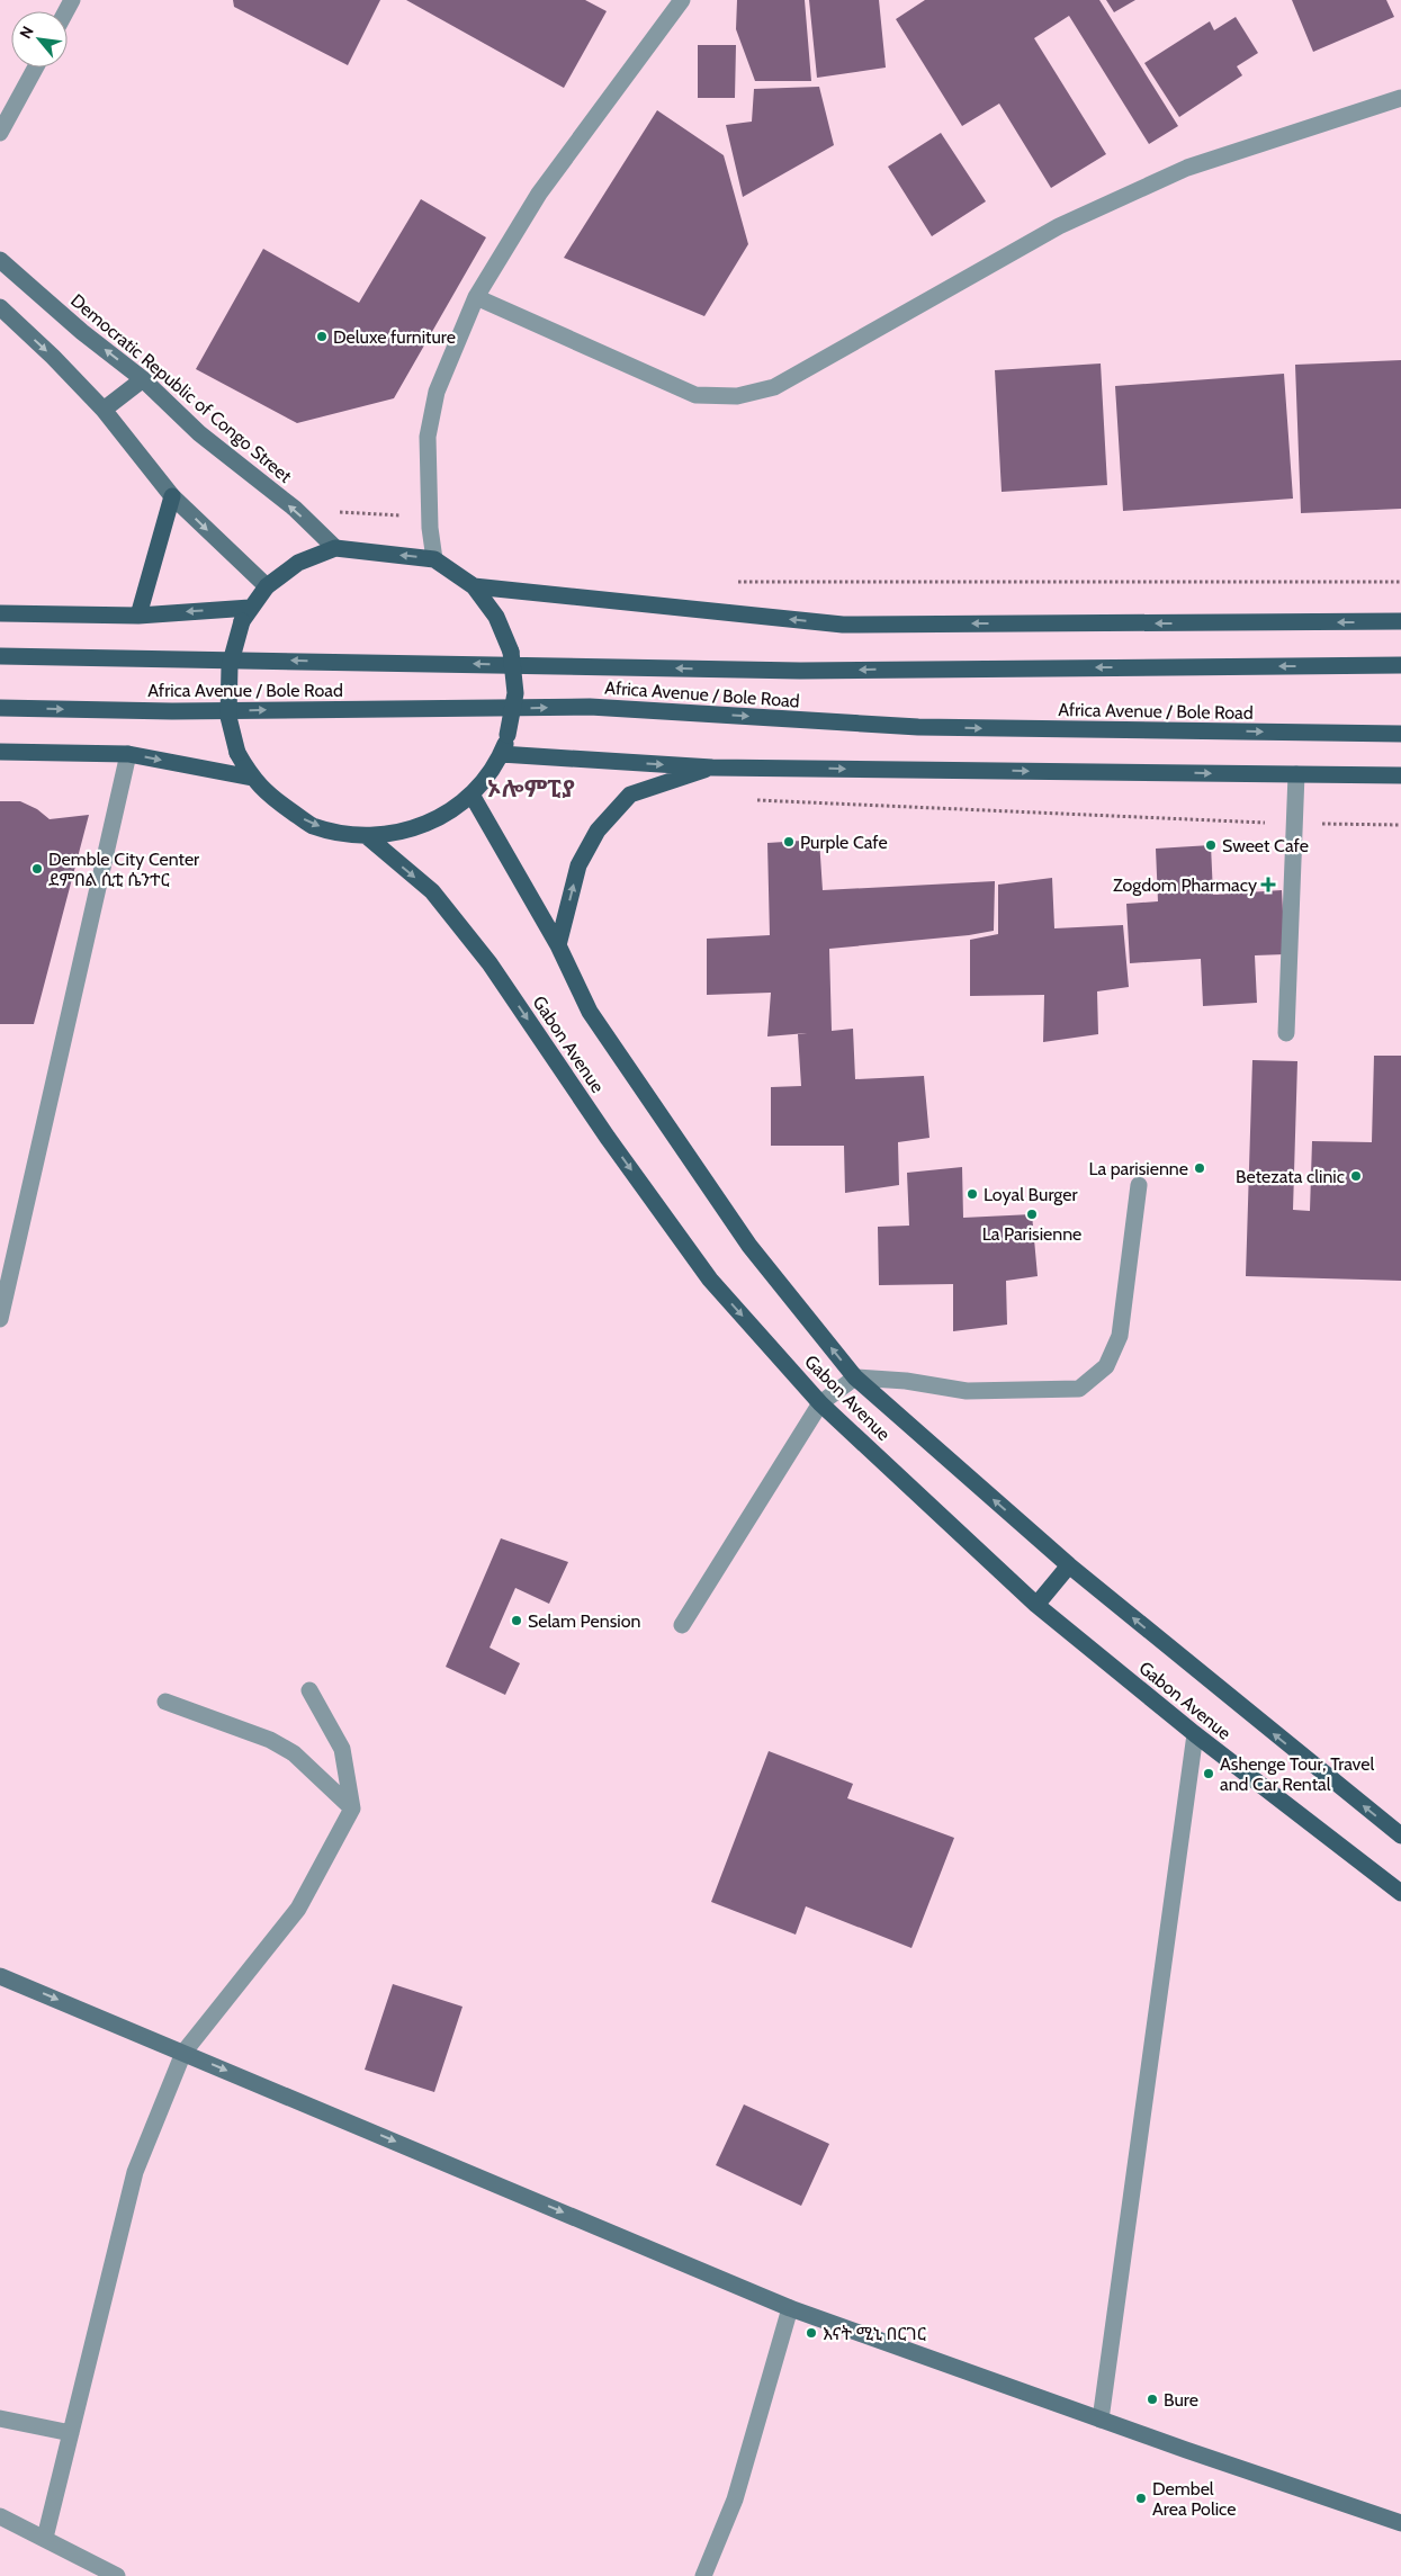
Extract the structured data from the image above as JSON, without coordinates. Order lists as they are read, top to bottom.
{
  "streets": {
    "main road": ["Africa Avenue / Bole Road", "Gabon Avenue"],
    "street": ["Democratic Republic of Congo Street"]
  },
  "districts": ["ኦሎምፒያ"],
  "places": {
    "other": [
      "Deluxe furniture",
      "Purple Cafe",
      "Sweet Cafe",
      "Demble City Center ደምበል ሲቲ ሴንተር",
      "La parisienne",
      "Betezata clinic",
      "Loyal Burger",
      "La Parisienne",
      "Selam Pension",
      "Ashenge Tour, Travel and Car Rental",
      "እናት ሚኒ በርገር",
      "Bure",
      "Dembel Area Police"
    ],
    "health": ["Zogdom Pharmacy"]
  },
  "north": "top left"
}
